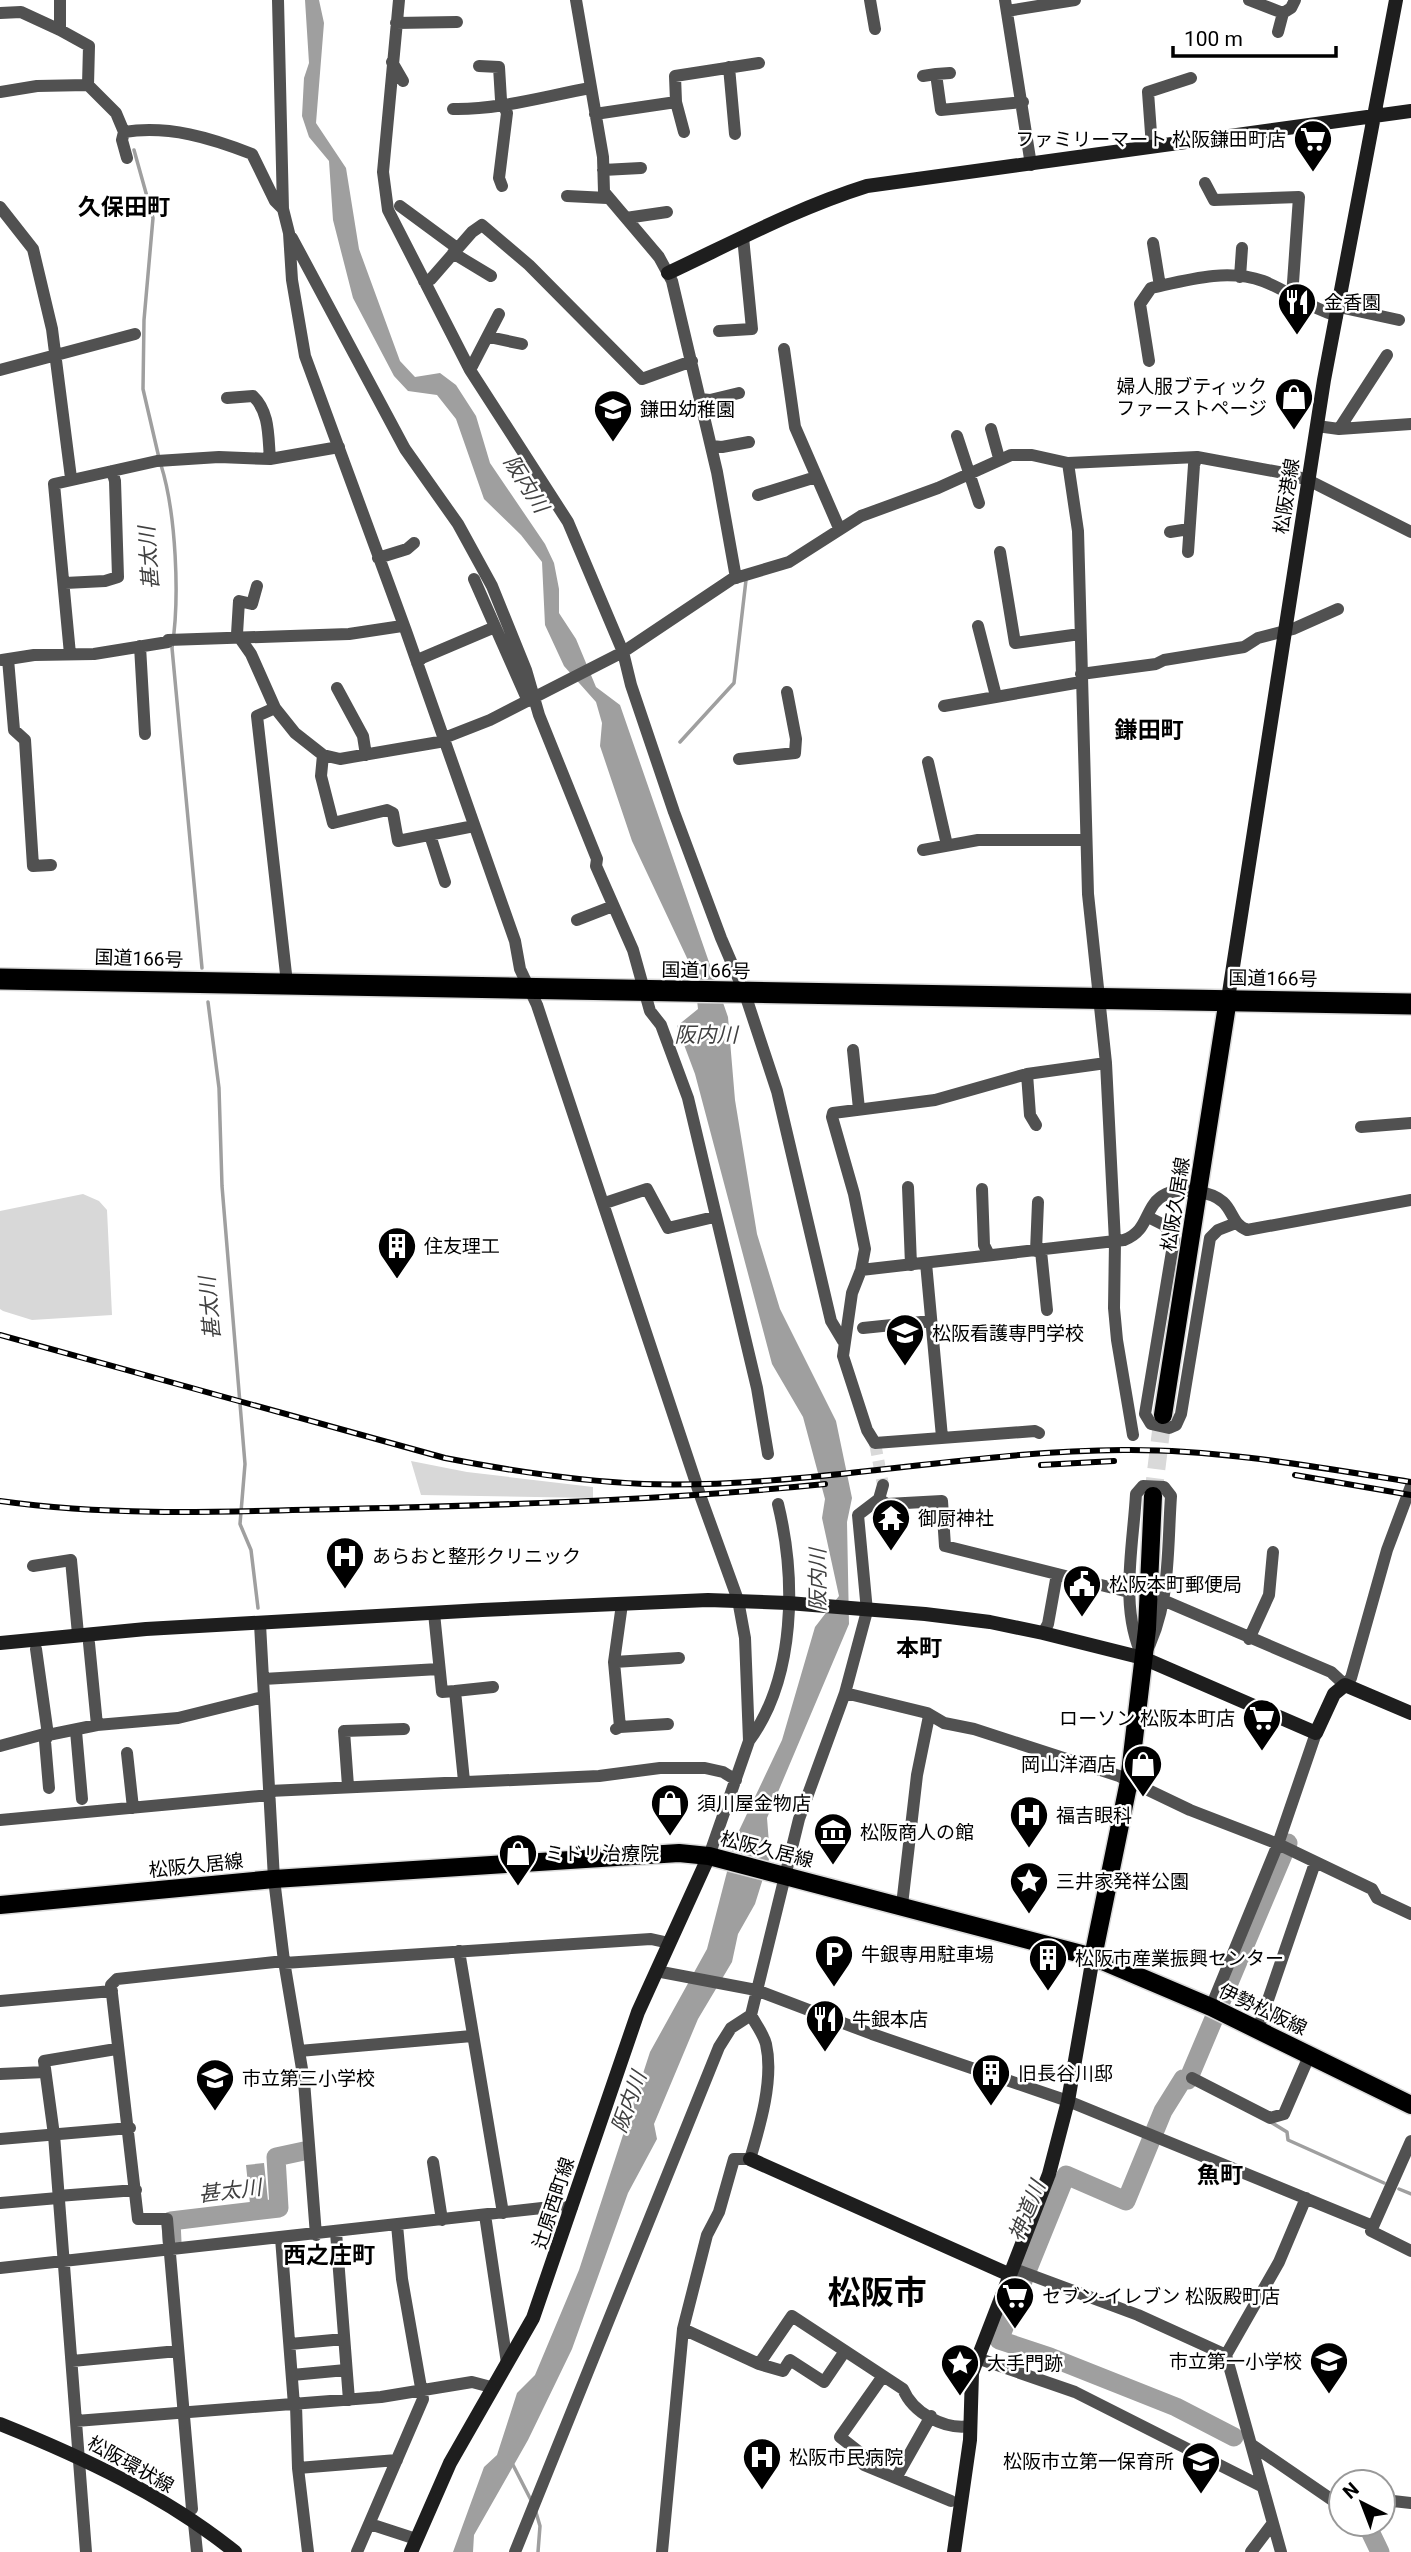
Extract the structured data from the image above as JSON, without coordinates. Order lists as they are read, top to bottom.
{
  "streets": {
    "highway": ["国道166号"],
    "main road": ["松阪久居線", "伊勢松阪線"],
    "street": ["松阪港線", "辻原西町線", "松阪環状線"]
  },
  "crossings": [
    ["松阪港線", "国道166号"],
    ["松阪港線", "松阪久居線"],
    ["国道166号", "松阪久居線"],
    ["松阪久居線", "伊勢松阪線"],
    ["松阪久居線", "辻原西町線"]
  ],
  "districts": [
    "久保田町",
    "鎌田町",
    "本町",
    "魚町",
    "西之庄町",
    "松阪市"
  ],
  "water": ["阪内川", "甚太川", "神道川"],
  "places": {
    "supermarket": ["ファミリーマート 松阪鎌田町店", "ローソン 松阪本町店", "セブン-イレブン 松阪殿町店"],
    "restaurant": ["金香園", "牛銀本店"],
    "shop": [
      "婦人服ブティック ファーストページ",
      "岡山洋酒店",
      "須川屋金物店",
      "ミドリ治療院"
    ],
    "school or university": [
      "鎌田幼稚園",
      "松阪看護専門学校",
      "市立第三小学校",
      "市立第一小学校",
      "松阪市立第一保育所"
    ],
    "building": ["住友理工", "松阪市産業振興センター", "旧長谷川邸"],
    "temple": ["御厨神社"],
    "hospital": ["あらおと整形クリニック", "福吉眼科", "松阪市民病院"],
    "public building": ["松阪本町郵便局"],
    "museum": ["松阪商人の館"],
    "place": ["三井家発祥公園", "大手門跡"],
    "parking": ["牛銀専用駐車場"]
  },
  "scale_bar": "100 m",
  "north": "top left"
}
